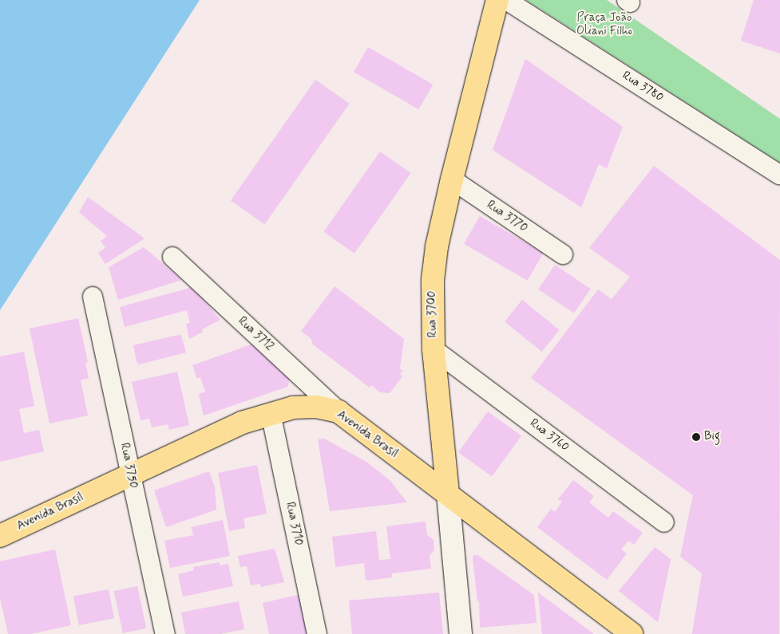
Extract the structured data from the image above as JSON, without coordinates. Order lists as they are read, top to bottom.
{
  "streets": {
    "main road": ["Rua 3700", "Avenida Brasil"],
    "street": [
      "Rua 3780",
      "Rua 3770",
      "Rua 3712",
      "Rua 3760",
      "Rua 3750",
      "Rua 3710"
    ]
  },
  "crossings": [
    ["Rua 3770", "Rua 3700"],
    ["Rua 3700", "Avenida Brasil"],
    ["Rua 3700", "Rua 3760"],
    ["Rua 3712", "Avenida Brasil"],
    ["Avenida Brasil", "Rua 3750"],
    ["Avenida Brasil", "Rua 3710"]
  ],
  "parks": ["Praça João Oliani Filho"],
  "places": ["Big"]
}
